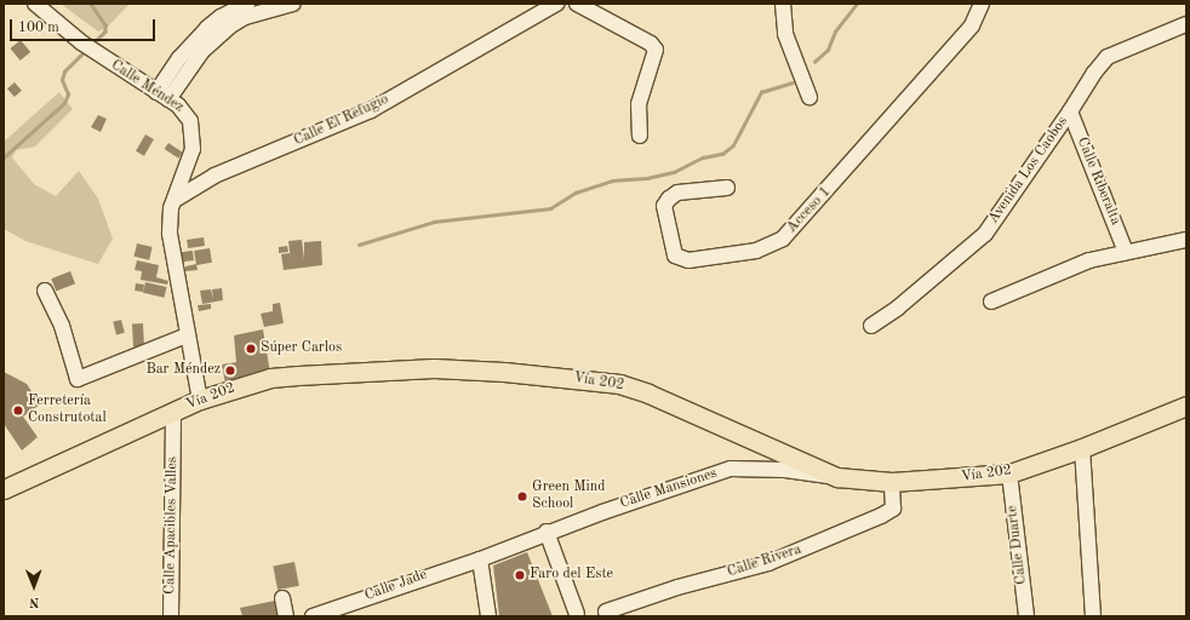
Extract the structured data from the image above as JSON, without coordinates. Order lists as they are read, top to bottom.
{
  "streets": {
    "main road": ["Vía 202"],
    "street": [
      "Calle Méndez",
      "Calle El Refugio",
      "Avenida Los Caobos",
      "Calle Riberalta",
      "Acceso 1",
      "Calle Mansiones",
      "Calle Apacibles Valles",
      "Calle Duarte",
      "Calle Rivera",
      "Calle Jade"
    ]
  },
  "crossings": [
    ["Calle Méndez", "Calle El Refugio"],
    ["Calle Méndez", "Vía 202"],
    ["Avenida Los Caobos", "Calle Riberalta"],
    ["Vía 202", "Calle Mansiones"],
    ["Vía 202", "Calle Apacibles Valles"],
    ["Vía 202", "Calle Duarte"],
    ["Vía 202", "Calle Rivera"],
    ["Calle Mansiones", "Calle Jade"]
  ],
  "places": [
    "Súper Carlos",
    "Bar Méndez",
    "Ferretería Construtotal",
    "Green Mind School",
    "Faro del Este"
  ],
  "scale_bar": "100 m",
  "north": "bottom"
}
